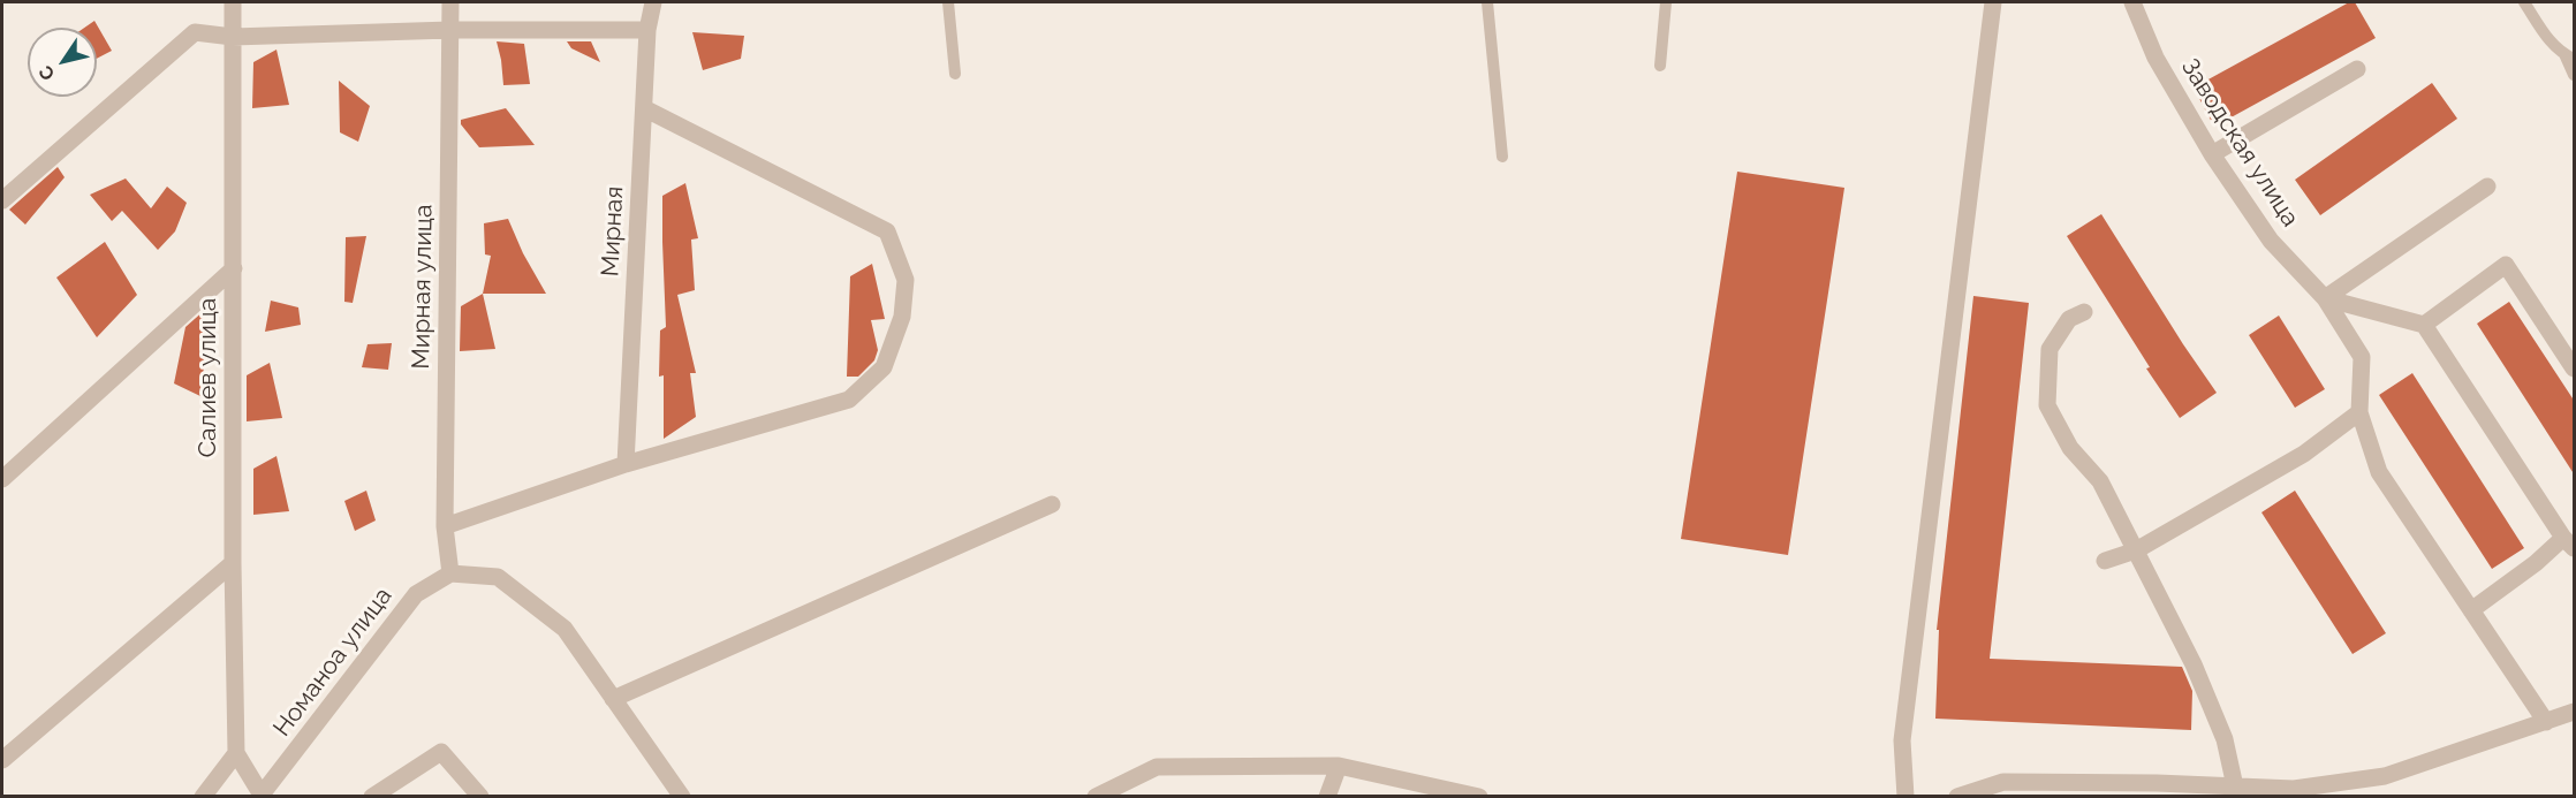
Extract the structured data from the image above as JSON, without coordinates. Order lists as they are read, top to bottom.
{
  "streets": {
    "street": [
      "Заводская улица",
      "Мирная",
      "Мирная улица",
      "Салиев улица",
      "Номаноа улица"
    ]
  },
  "crossings": [
    ["Мирная улица", "Номаноа улица"]
  ],
  "north": "bottom left"
}
